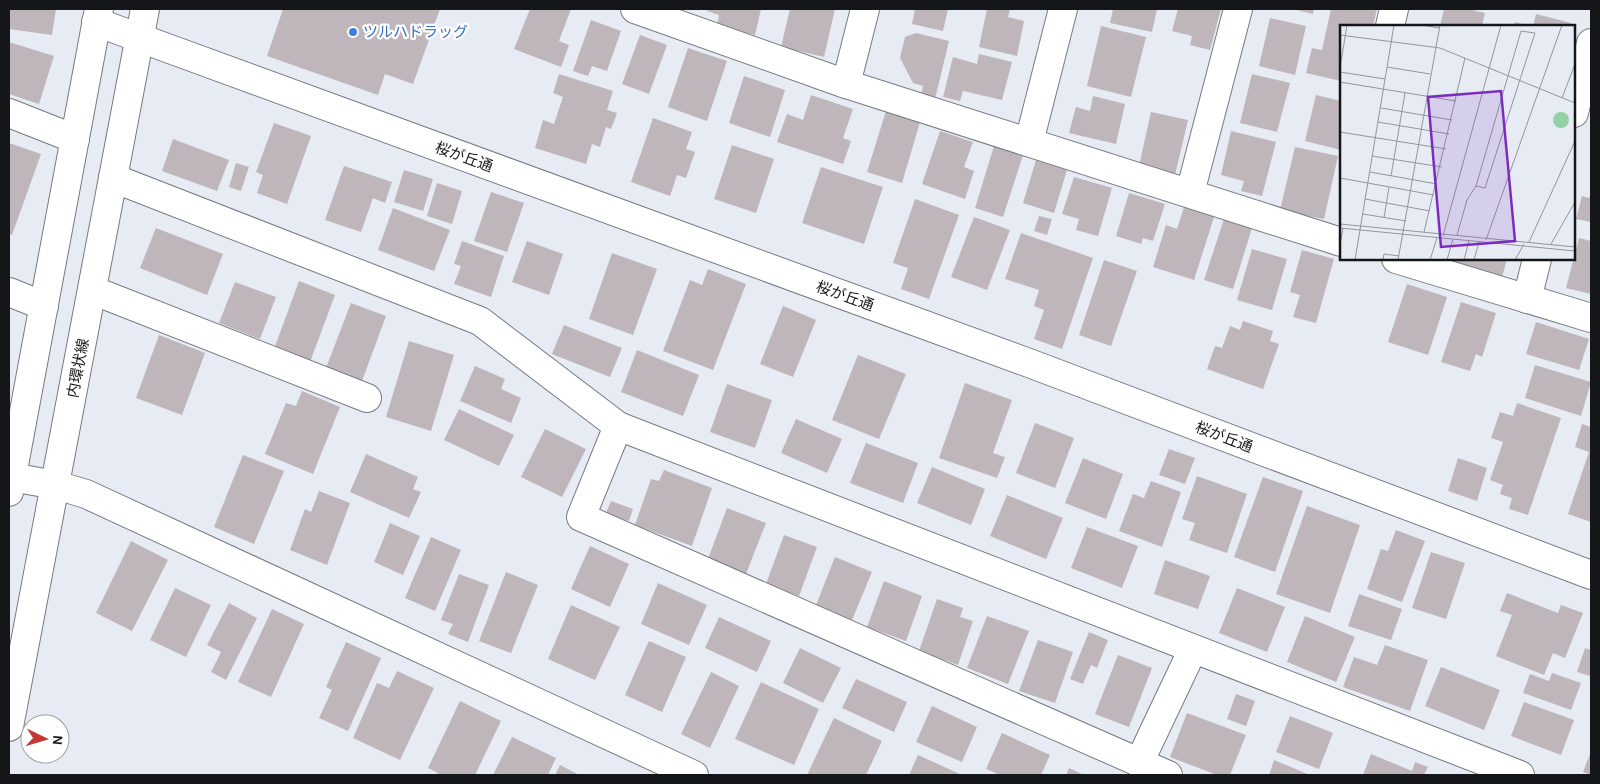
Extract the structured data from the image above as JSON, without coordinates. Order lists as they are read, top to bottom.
{
  "streets": {
    "street": ["桜が丘通", "内環状線"]
  },
  "crossings": [
    ["桜が丘通", "内環状線"]
  ],
  "places": ["ツルハドラッグ"],
  "north": "right"
}
